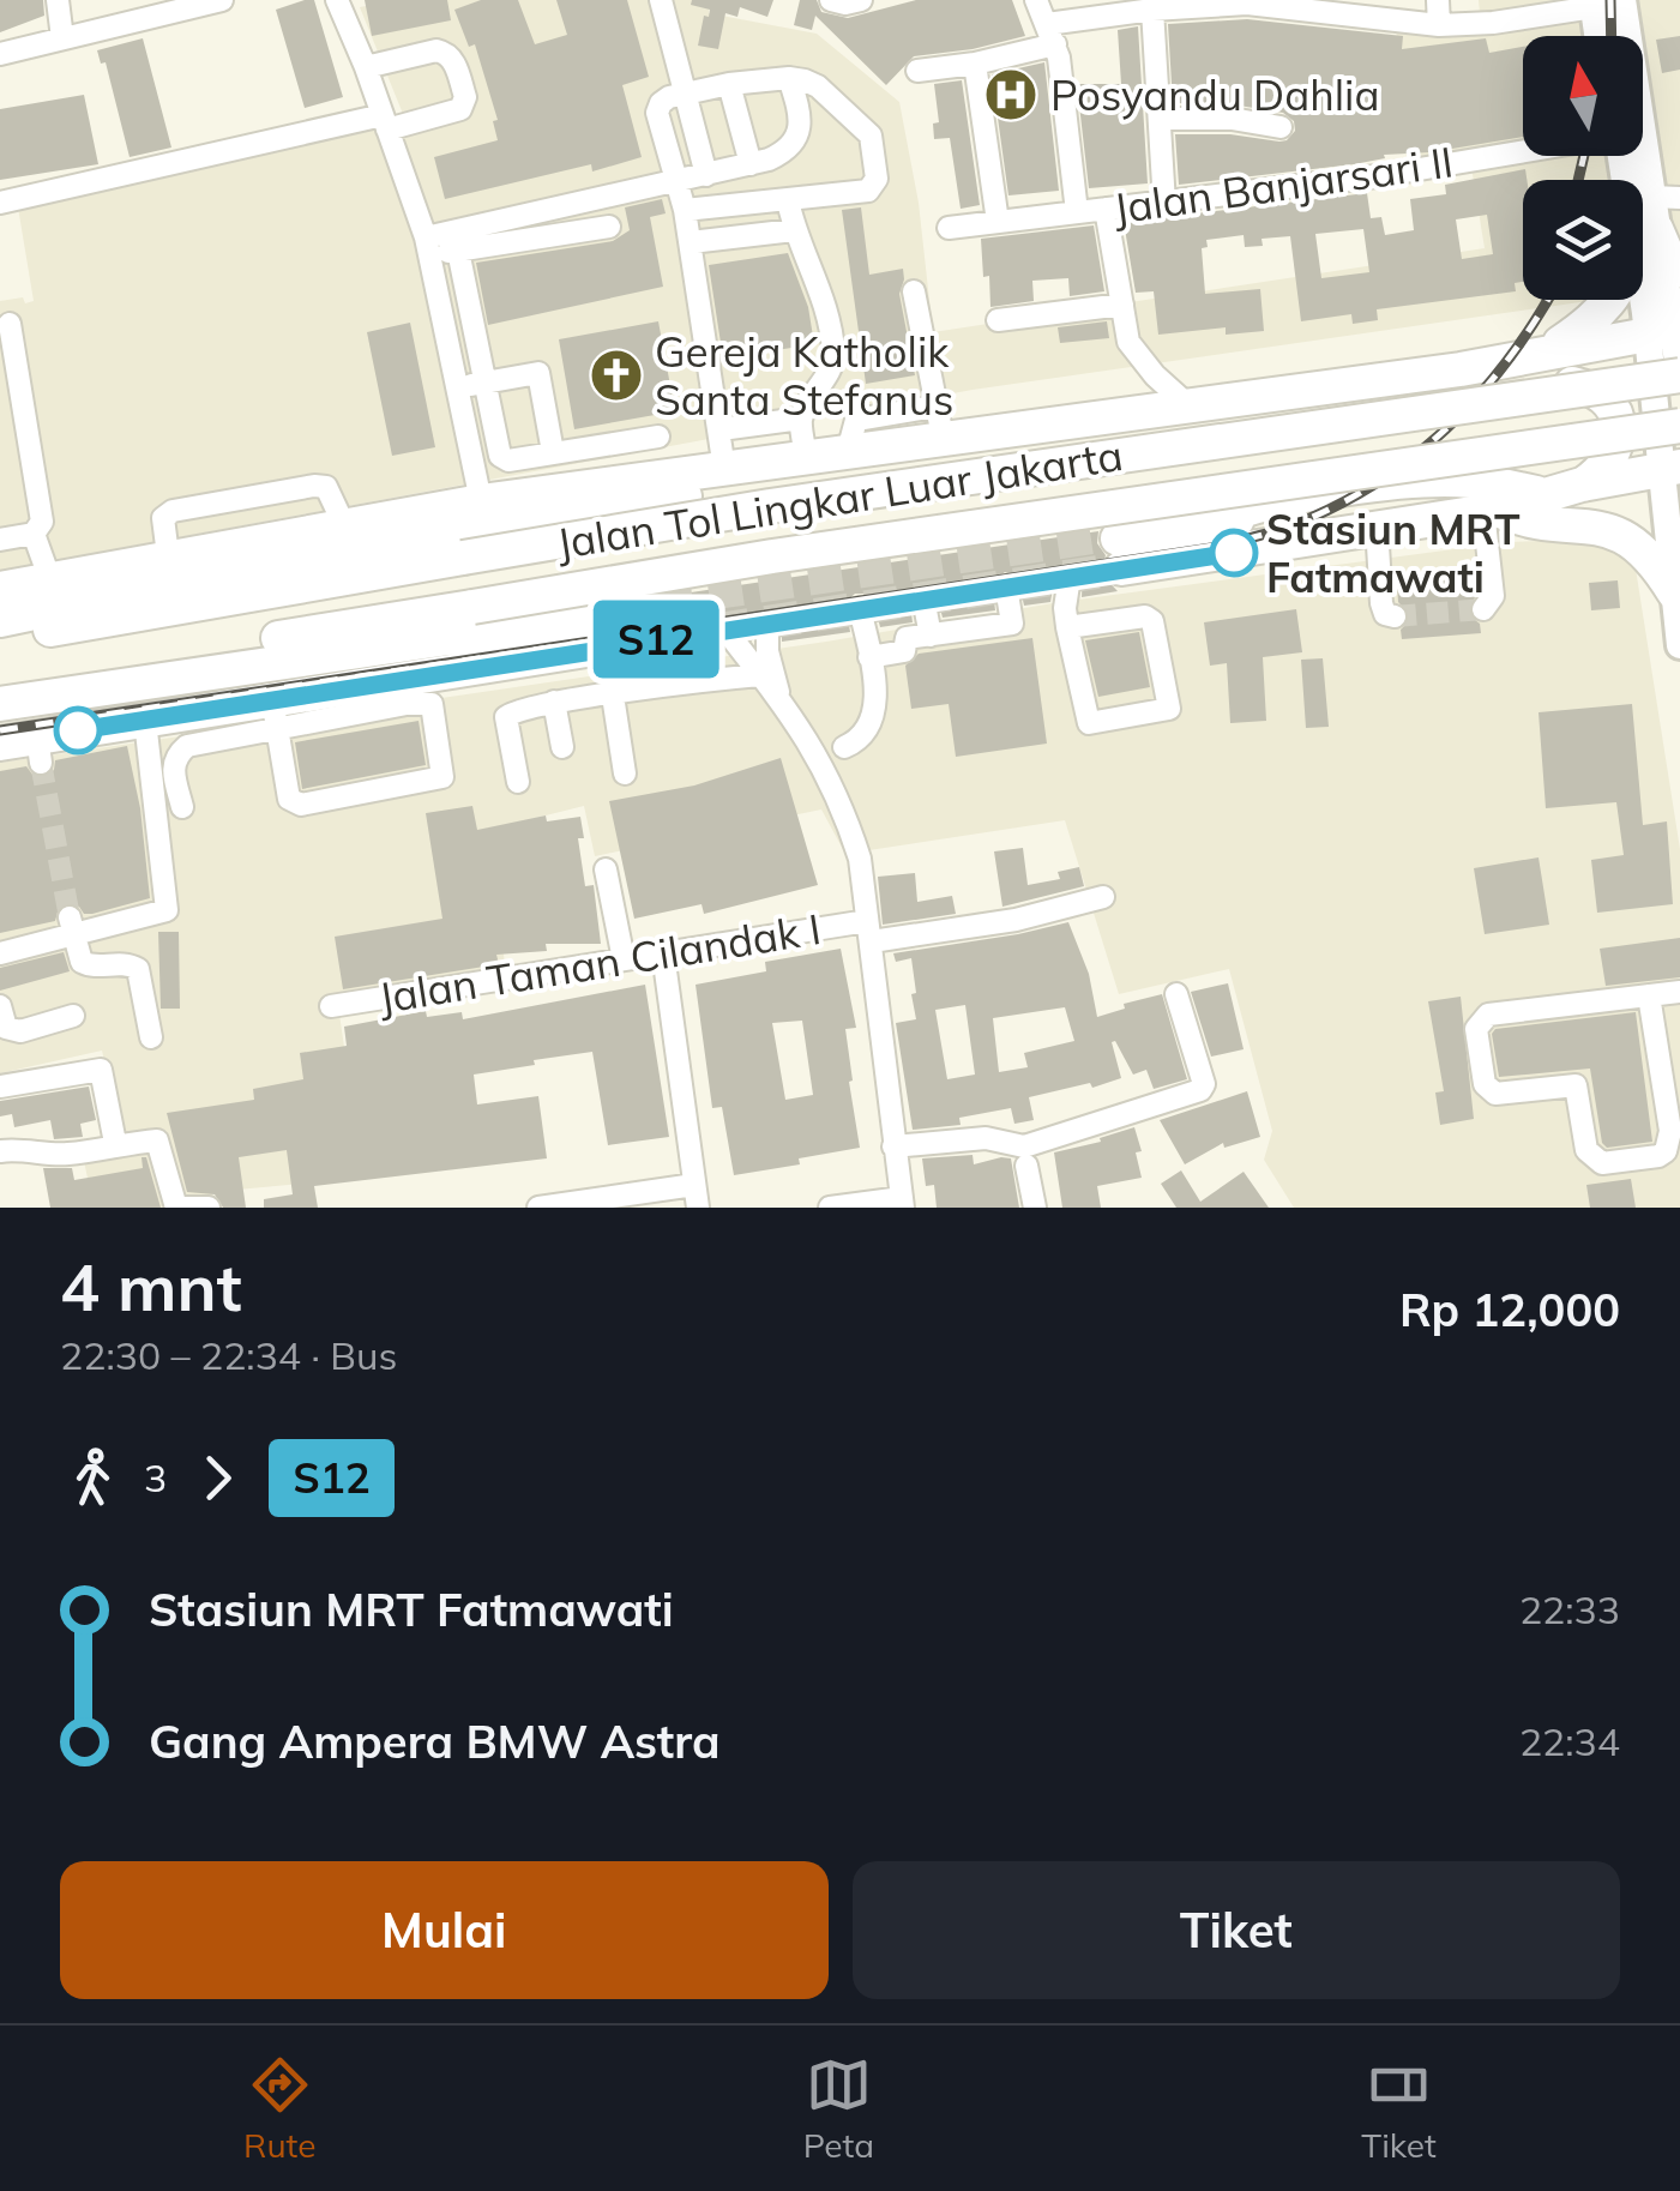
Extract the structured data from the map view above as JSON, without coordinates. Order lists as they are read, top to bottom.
{
  "streets": {
    "highway": ["Jalan Tol Lingkar Luar Jakarta"],
    "street": ["Jalan Banjarsari II", "Jalan Taman Cilandak I"]
  },
  "places": {
    "hospital": ["Posyandu Dahlia"],
    "church": ["Gereja Katholik Santa Stefanus"],
    "other": ["Stasiun MRT Fatmawati"]
  },
  "lines": ["bus line S12"],
  "north": "top",
  "page": {
    "on_map": "S12",
    "heading": ["4 mnt", "22:30 – 22:34 · Bus", "Rp 12,000"],
    "legs": ["3", "S12"],
    "list": [
      {
        "name": "Stasiun MRT Fatmawati",
        "value": "22:33"
      },
      {
        "name": "Gang Ampera BMW Astra",
        "value": "22:34"
      }
    ],
    "buttons": ["Mulai", "Tiket"],
    "tabs": ["Rute", "Peta", "Tiket"]
  }
}
